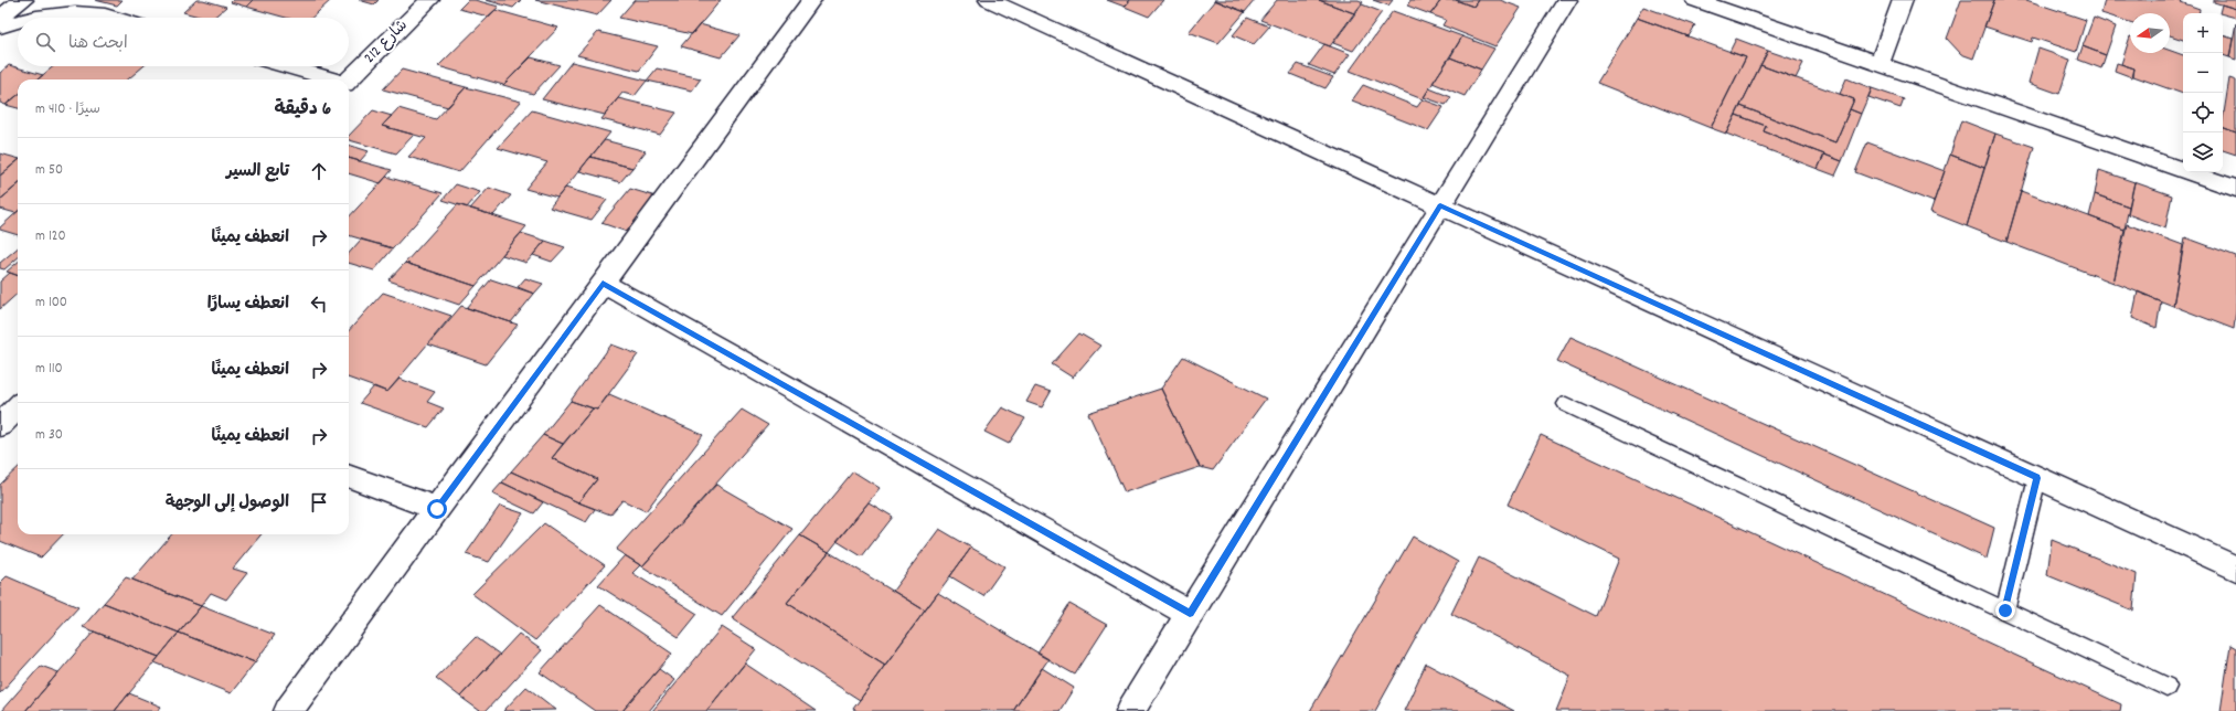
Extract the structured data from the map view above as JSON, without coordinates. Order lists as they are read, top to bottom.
{
  "streets": {
    "street": ["212 شارع"]
  },
  "north": "left",
  "page": {
    "map_buttons": ["+", "−"],
    "search": "ابحث هنا",
    "heading": ["6 دقيقة", "سيرًا · 410 m"],
    "list": [
      ["تابع السير", "50 m"],
      ["انعطف يمينًا", "120 m"],
      ["انعطف يسارًا", "100 m"],
      ["انعطف يمينًا", "110 m"],
      ["انعطف يمينًا", "30 m"],
      "الوصول إلى الوجهة"
    ]
  }
}
